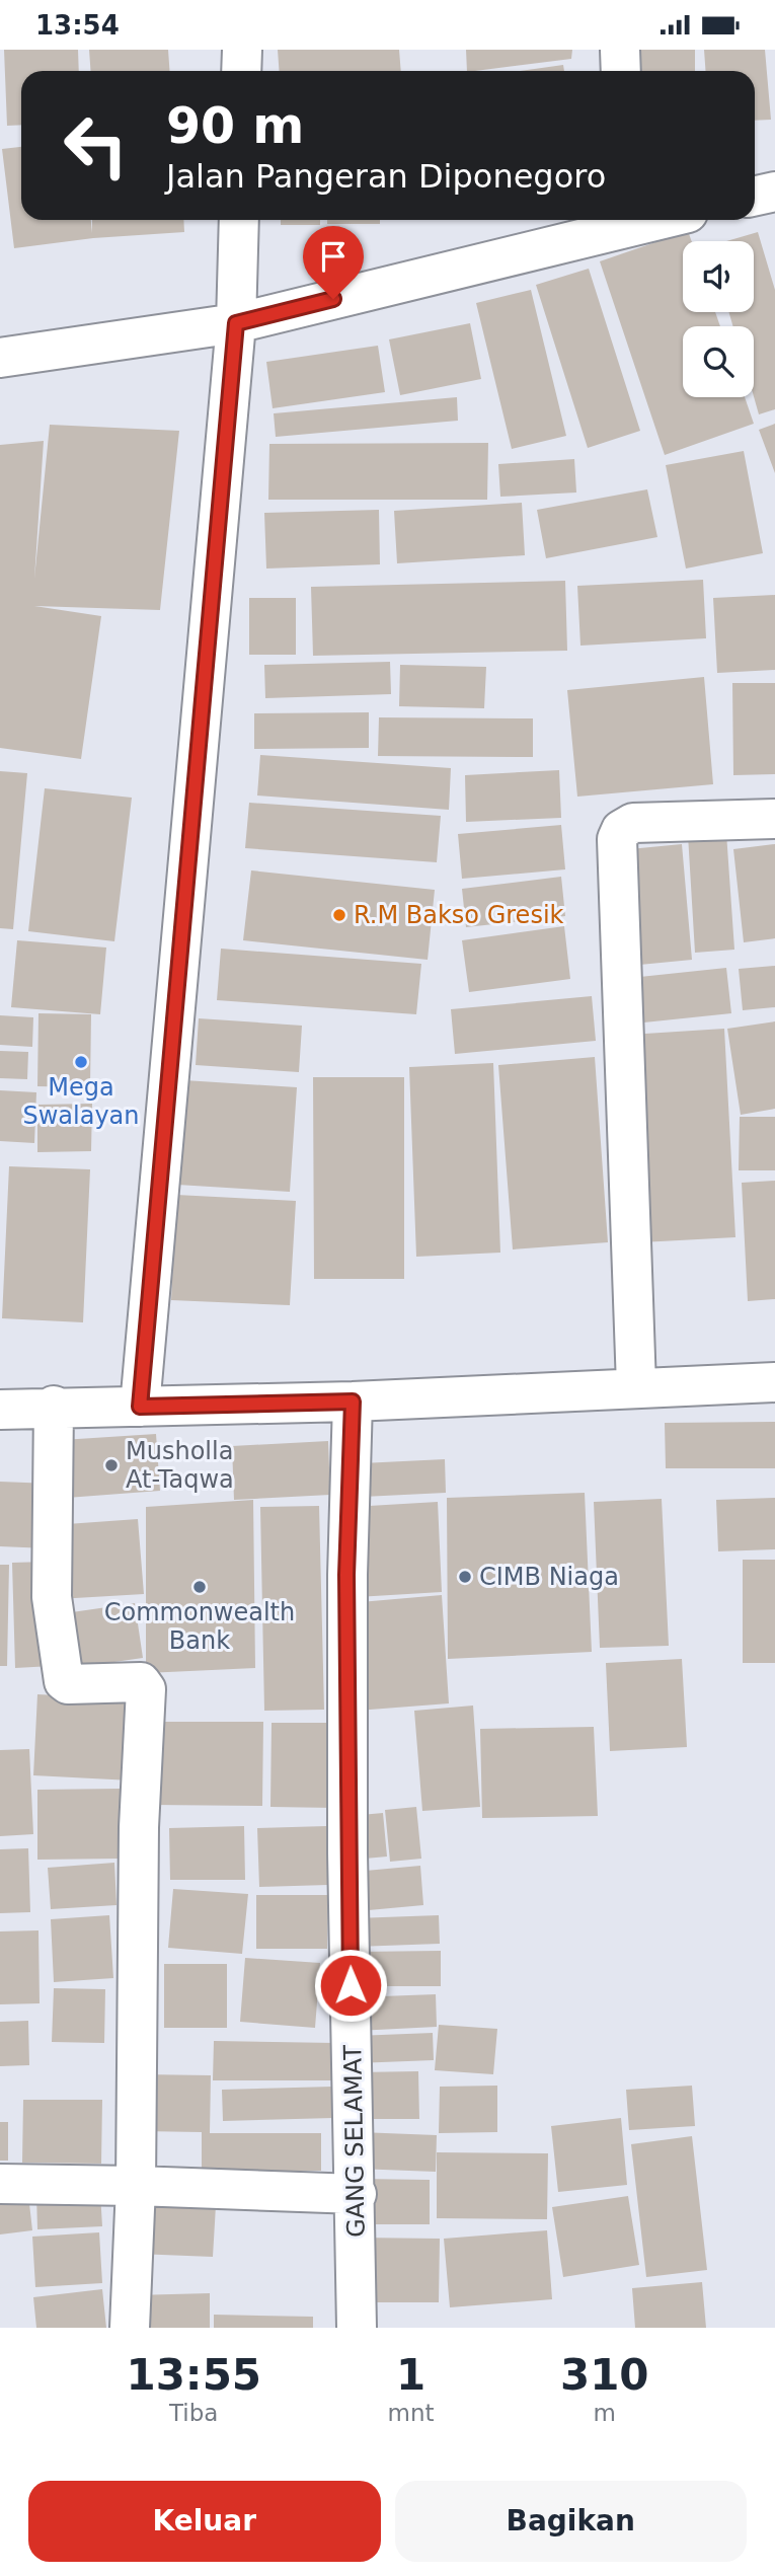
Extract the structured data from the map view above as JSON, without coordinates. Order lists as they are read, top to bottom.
{
  "streets": {
    "street": ["GANG SELAMAT"]
  },
  "places": [
    "R.M Bakso Gresik",
    "Mega Swalayan",
    "Musholla At-Taqwa",
    "CIMB Niaga",
    "Commonwealth Bank"
  ],
  "page": {
    "status": "13:54",
    "turn": ["90 m", "Jalan Pangeran Diponegoro"],
    "eta": [
      "13:55",
      "Tiba",
      "1",
      "mnt",
      "310",
      "m"
    ],
    "buttons": ["Keluar", "Bagikan"]
  }
}
